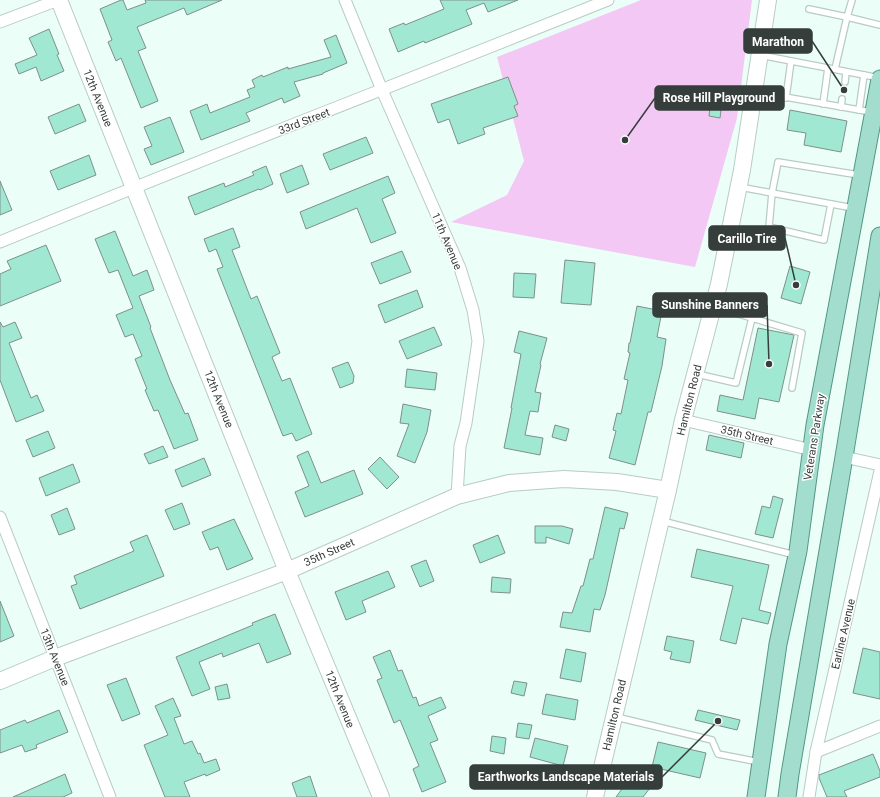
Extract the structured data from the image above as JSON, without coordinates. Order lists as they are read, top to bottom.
{
  "streets": {
    "main road": ["Veterans Parkway"],
    "street": [
      "12th Avenue",
      "33rd Street",
      "11th Avenue",
      "Hamilton Road",
      "35th Street",
      "Earline Avenue",
      "13th Avenue"
    ]
  },
  "crossings": [
    ["12th Avenue", "33rd Street"],
    ["12th Avenue", "35th Street"],
    ["33rd Street", "11th Avenue"],
    ["11th Avenue", "35th Street"],
    ["Hamilton Road", "35th Street"],
    ["35th Street", "Veterans Parkway"],
    ["35th Street", "13th Avenue"]
  ],
  "places": [
    "Marathon",
    "Rose Hill Playground",
    "Carillo Tire",
    "Sunshine Banners",
    "Earthworks Landscape Materials"
  ]
}
